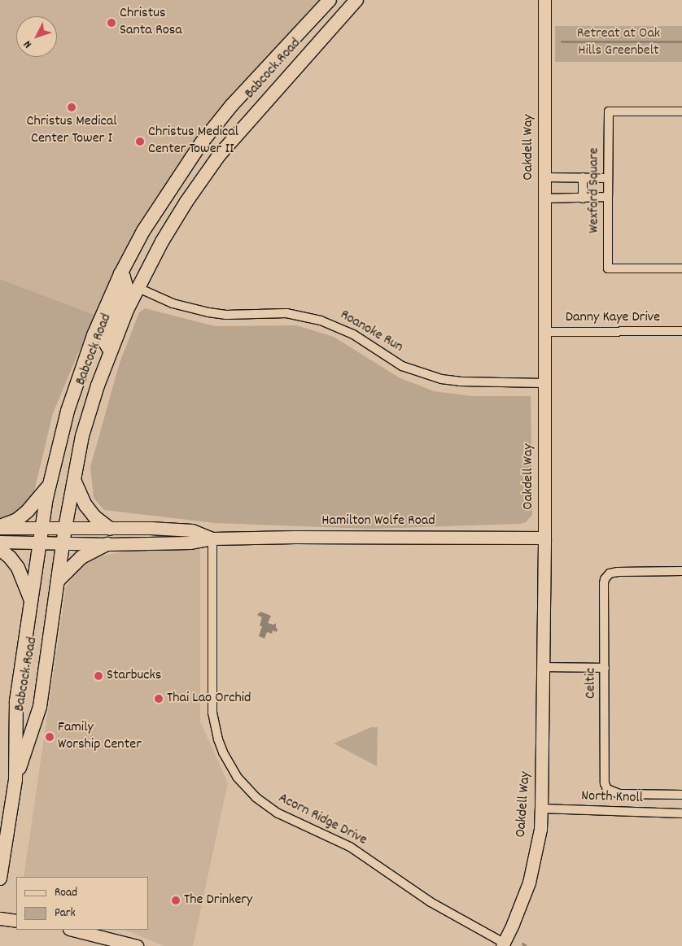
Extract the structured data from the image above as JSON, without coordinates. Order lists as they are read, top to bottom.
{
  "streets": {
    "main road": ["Babcock Road"],
    "street": [
      "Oakdell Way",
      "Wexford Square",
      "Danny Kaye Drive",
      "Roanoke Run",
      "Hamilton Wolfe Road",
      "Celtic",
      "North Knoll",
      "Acorn Ridge Drive"
    ]
  },
  "crossings": [
    ["Babcock Road", "Roanoke Run"],
    ["Babcock Road", "Hamilton Wolfe Road"],
    ["Oakdell Way", "Danny Kaye Drive"],
    ["Oakdell Way", "Roanoke Run"],
    ["Oakdell Way", "Hamilton Wolfe Road"],
    ["Oakdell Way", "North Knoll"],
    ["Oakdell Way", "Acorn Ridge Drive"],
    ["Hamilton Wolfe Road", "Acorn Ridge Drive"]
  ],
  "parks": ["Retreat at Oak Hills Greenbelt"],
  "places": [
    "Christus Santa Rosa",
    "Christus Medical Center Tower I",
    "Christus Medical Center Tower II",
    "Starbucks",
    "Thai Lao Orchid",
    "Family Worship Center",
    "The Drinkery"
  ],
  "legend": ["Road", "Park"],
  "north": "bottom left"
}
